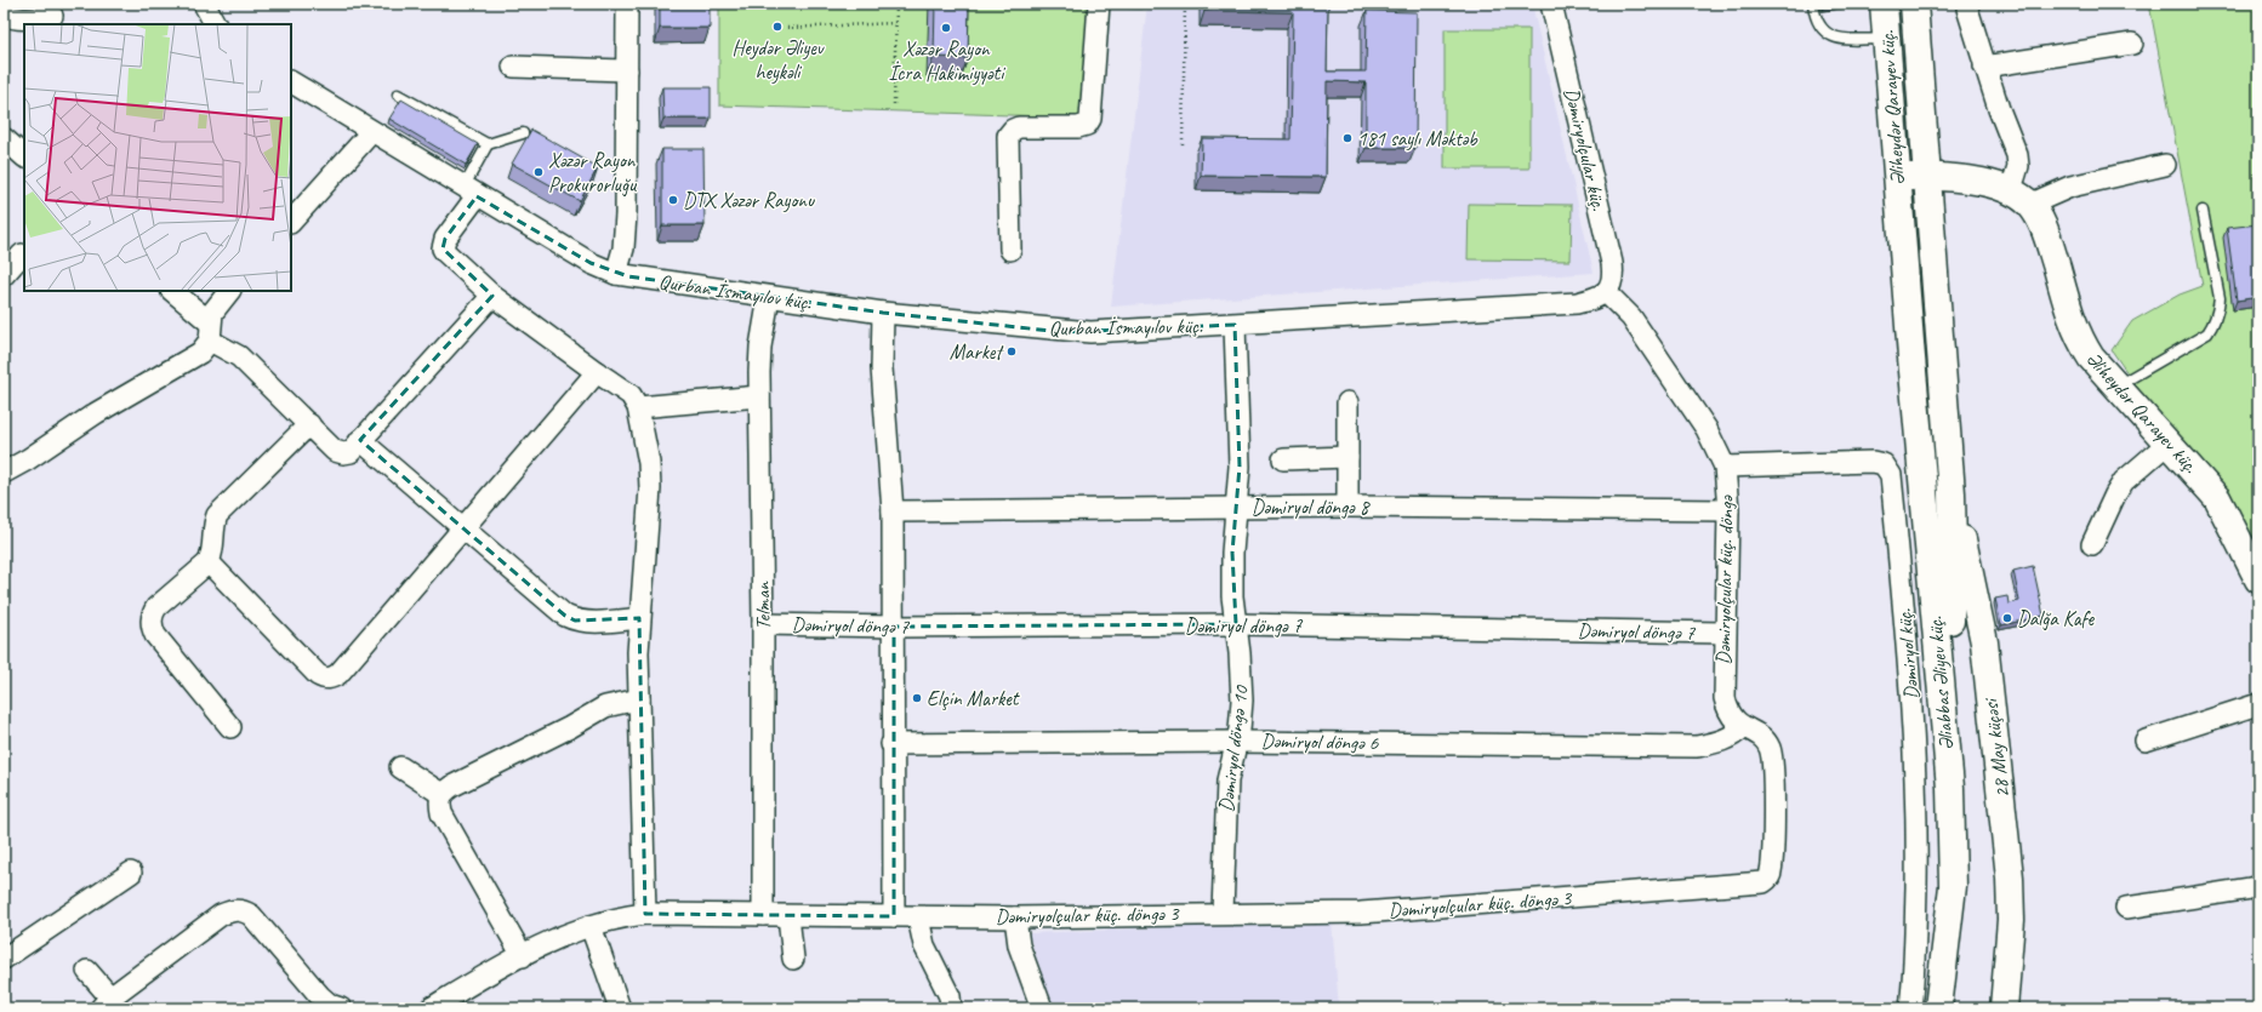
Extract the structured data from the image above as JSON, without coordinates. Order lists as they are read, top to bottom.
{
  "streets": {
    "main road": [
      "Əliheydər Qarayev küç.",
      "Dəmiryol küç.",
      "Əliabbas Əliyev küç.",
      "28 May küçəsi"
    ],
    "street": [
      "Dəmiryolçular küç.",
      "Qurban İsmayılov küç.",
      "Dəmiryol döngə 8",
      "Dəmiryolçular küç. döngə",
      "Telman",
      "Dəmiryol döngə 7",
      "Dəmiryol döngə 6",
      "Dəmiryol döngə 10",
      "Dəmiryolçular küç. döngə 3"
    ]
  },
  "crossings": [
    ["Əliheydər Qarayev küç.", "Dəmiryol küç."],
    ["Əliheydər Qarayev küç.", "Əliabbas Əliyev küç."],
    ["Əliheydər Qarayev küç.", "28 May küçəsi"],
    ["Dəmiryolçular küç.", "Qurban İsmayılov küç."],
    ["Dəmiryolçular küç.", "Dəmiryolçular küç. döngə"],
    ["Qurban İsmayılov küç.", "Dəmiryolçular küç. döngə"],
    ["Qurban İsmayılov küç.", "Telman"],
    ["Qurban İsmayılov küç.", "Dəmiryol döngə 10"],
    ["Dəmiryol döngə 8", "Dəmiryolçular küç. döngə"],
    ["Dəmiryol döngə 8", "Dəmiryol döngə 10"],
    ["Dəmiryolçular küç. döngə", "Dəmiryol döngə 7"],
    ["Dəmiryolçular küç. döngə", "Dəmiryol küç."],
    ["Dəmiryolçular küç. döngə", "Dəmiryol döngə 6"],
    ["Dəmiryolçular küç. döngə", "Dəmiryolçular küç. döngə 3"],
    ["Telman", "Dəmiryol döngə 7"],
    ["Telman", "Dəmiryolçular küç. döngə 3"],
    ["Dəmiryol döngə 7", "Dəmiryol döngə 10"],
    ["Dəmiryol küç.", "28 May küçəsi"],
    ["Dəmiryol döngə 6", "Dəmiryol döngə 10"],
    ["Dəmiryol döngə 10", "Dəmiryolçular küç. döngə 3"]
  ],
  "places": [
    "Heydər Əliyev heykəli",
    "Xəzər Rayon İcra Hakimiyyəti",
    "181 saylı Məktəb",
    "Xəzər Rayon Prokurorluğu",
    "DTX Xəzər Rayonu",
    "Market",
    "Dalğa Kafe",
    "Elçin Market"
  ]
}
